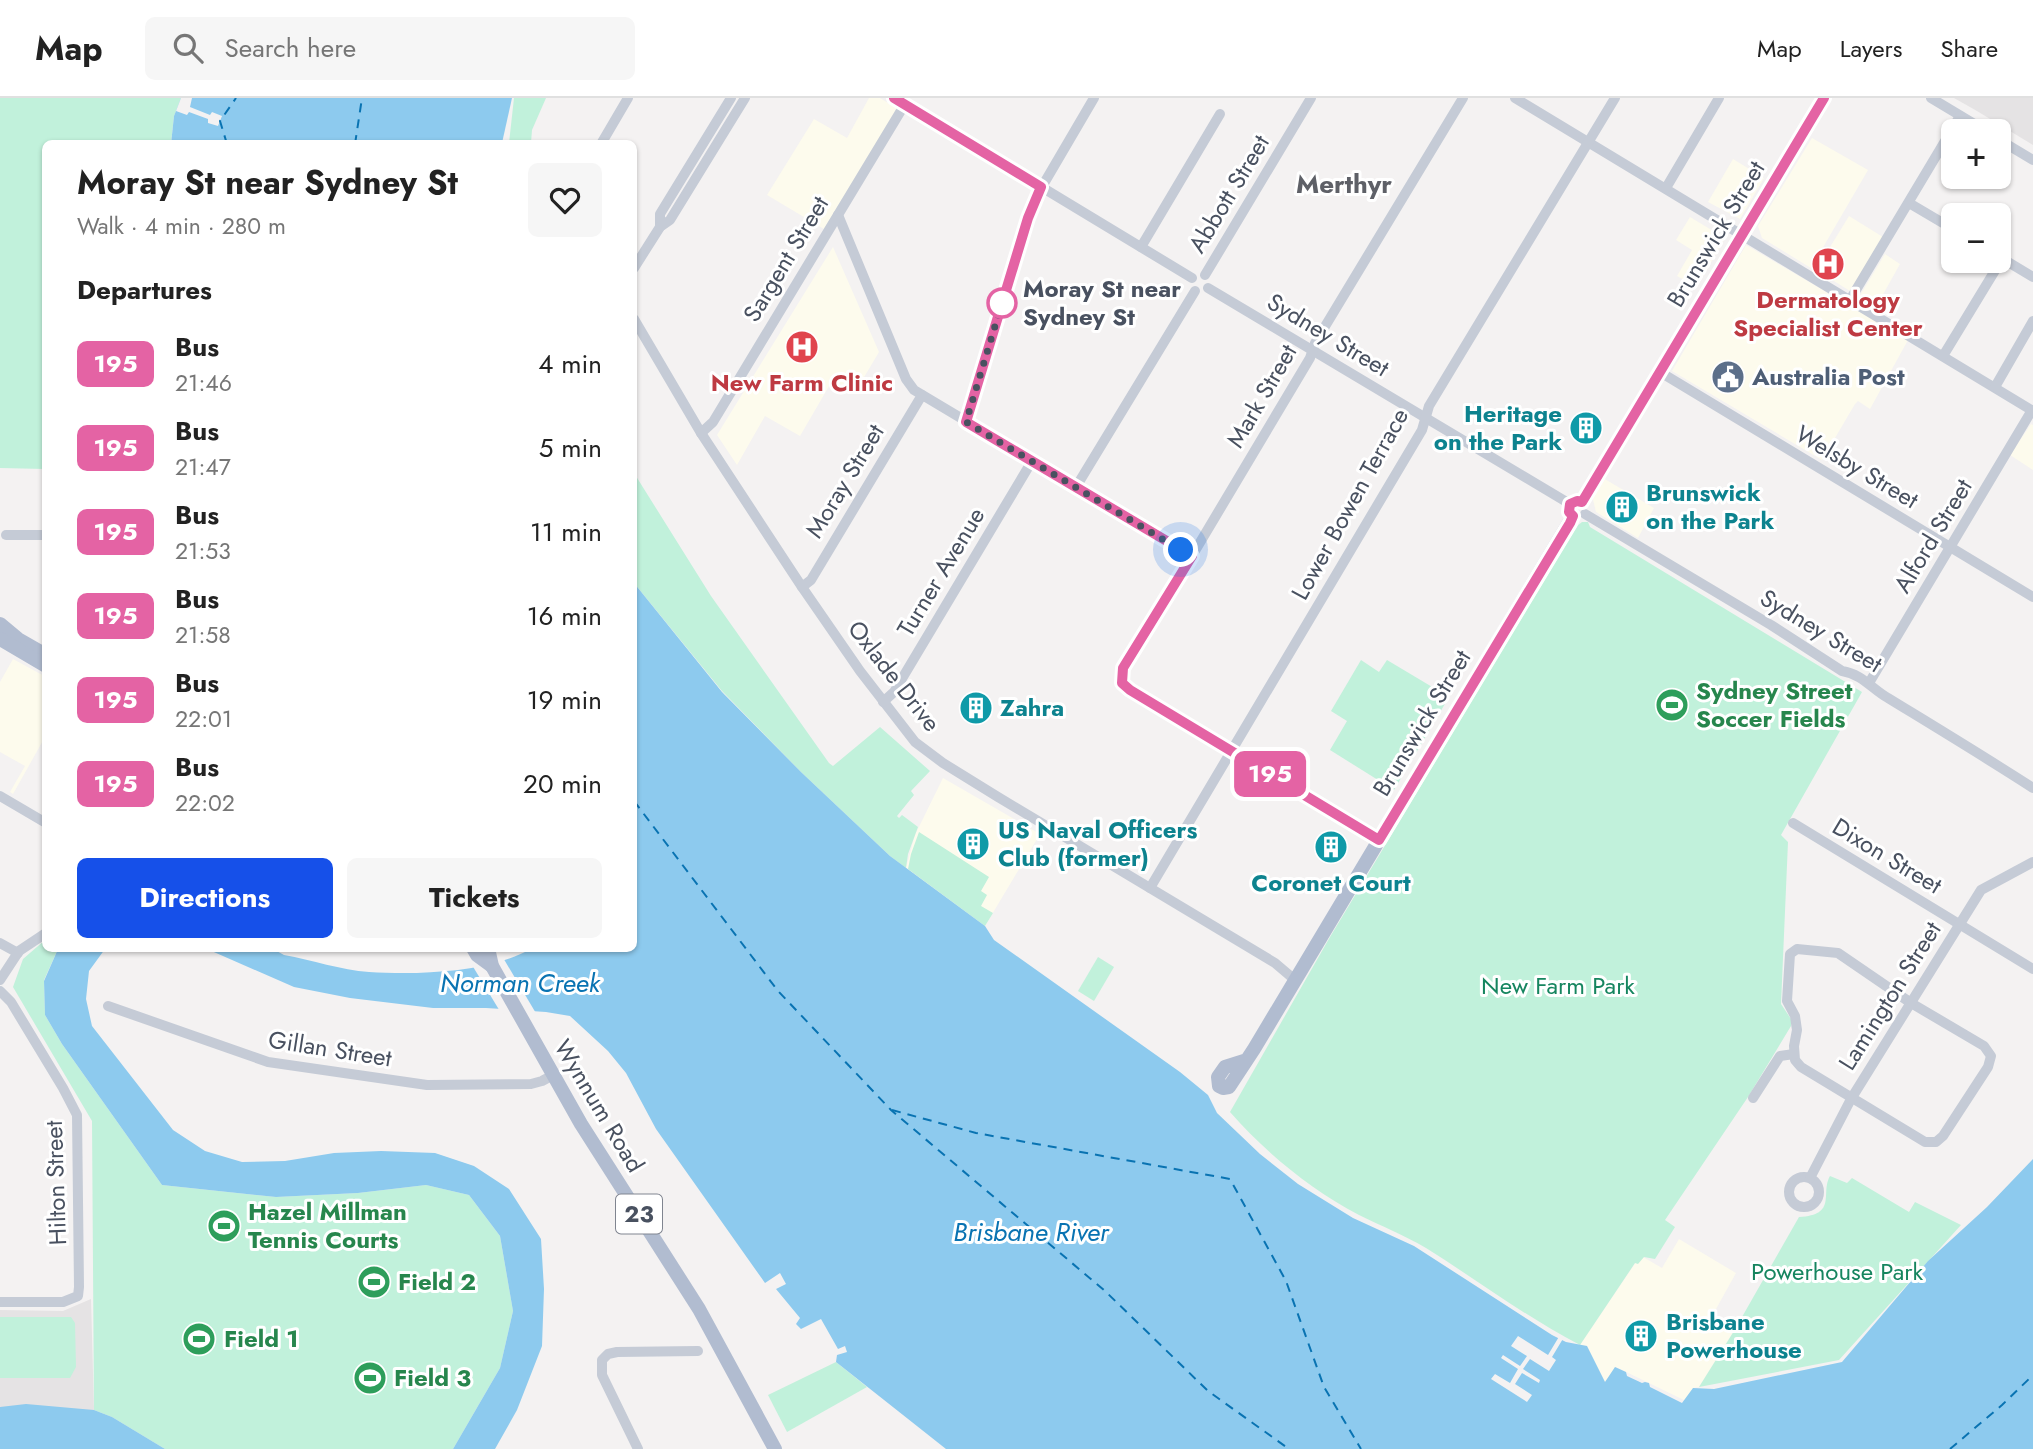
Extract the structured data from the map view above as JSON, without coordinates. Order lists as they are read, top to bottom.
{
  "streets": {
    "main road": ["Brunswick Street", "Wynnum Road", "23"],
    "street": [
      "Abbott Street",
      "Sargent Street",
      "Sydney Street",
      "Mark Street",
      "Welsby Street",
      "Moray Street",
      "Lower Bowen Terrace",
      "Alford Street",
      "Turner Avenue",
      "Oxlade Drive",
      "Dixon Street",
      "Lamington Street",
      "Gillan Street",
      "Hilton Street"
    ]
  },
  "crossings": [
    ["Abbott Street", "Sydney Street"],
    ["Brunswick Street", "Sydney Street"],
    ["Brunswick Street", "Welsby Street"],
    ["Brunswick Street", "Oxlade Drive"],
    ["Sargent Street", "Oxlade Drive"],
    ["Sydney Street", "Mark Street"],
    ["Sydney Street", "Lower Bowen Terrace"],
    ["Sydney Street", "Alford Street"],
    ["Mark Street", "Lower Bowen Terrace"],
    ["Welsby Street", "Alford Street"],
    ["Moray Street", "Oxlade Drive"],
    ["Lower Bowen Terrace", "Oxlade Drive"],
    ["Turner Avenue", "Oxlade Drive"],
    ["Dixon Street", "Lamington Street"],
    ["Gillan Street", "Wynnum Road"],
    ["Wynnum Road", "23"]
  ],
  "districts": ["Merthyr"],
  "water": ["Norman Creek", "Brisbane River"],
  "parks": ["New Farm Park", "Powerhouse Park"],
  "places": {
    "hospital": ["Dermatology Specialist Center", "New Farm Clinic"],
    "other": ["Moray St near Sydney St"],
    "public building": ["Australia Post"],
    "building": [
      "Heritage on the Park",
      "Brunswick on the Park",
      "Zahra",
      "US Naval Officers Club (former)",
      "Coronet Court",
      "Brisbane Powerhouse"
    ],
    "sports": [
      "Sydney Street Soccer Fields",
      "Hazel Millman Tennis Courts",
      "Field 2",
      "Field 1",
      "Field 3"
    ]
  },
  "lines": ["bus line 195"],
  "page": {
    "header": "Map",
    "search": "Search here",
    "nav": ["Map", "Layers", "Share"],
    "on_map": "195",
    "map_buttons": ["+", "−"],
    "heading": [
      ["Moray St near Sydney St", "Walk · 4 min · 280 m"],
      "Departures"
    ],
    "list": [
      {
        "mark": "195",
        "name": "Bus",
        "note": "21:46",
        "value": "4 min"
      },
      {
        "mark": "195",
        "name": "Bus",
        "note": "21:47",
        "value": "5 min"
      },
      {
        "mark": "195",
        "name": "Bus",
        "note": "21:53",
        "value": "11 min"
      },
      {
        "mark": "195",
        "name": "Bus",
        "note": "21:58",
        "value": "16 min"
      },
      {
        "mark": "195",
        "name": "Bus",
        "note": "22:01",
        "value": "19 min"
      },
      {
        "mark": "195",
        "name": "Bus",
        "note": "22:02",
        "value": "20 min"
      }
    ],
    "buttons": ["Directions", "Tickets"]
  }
}
